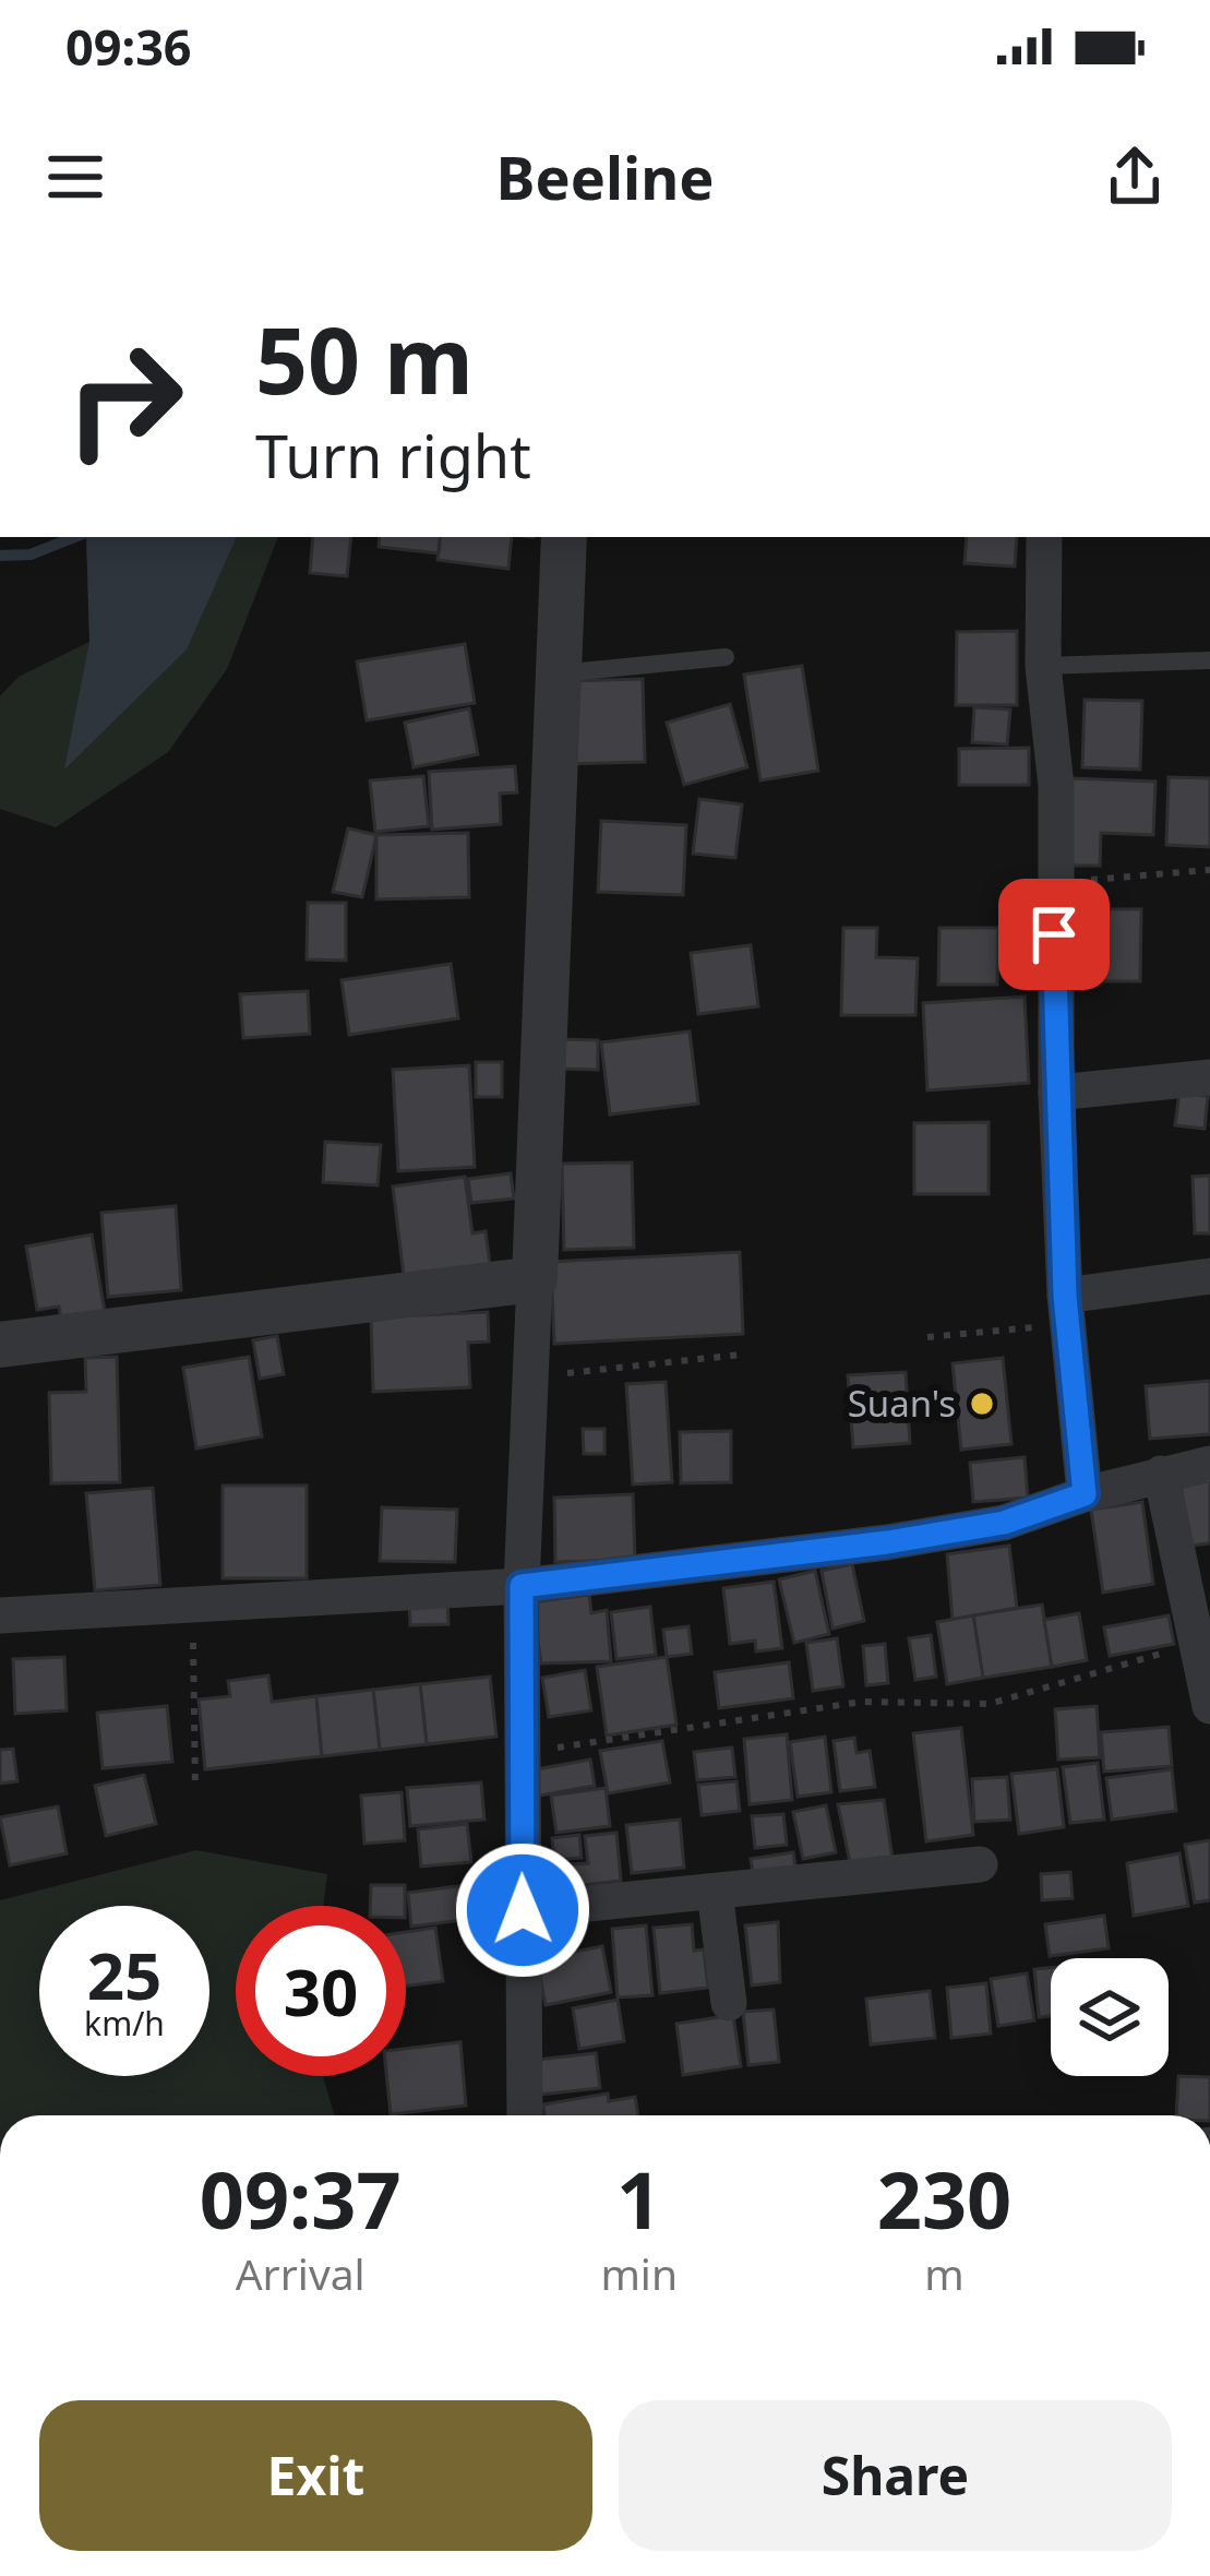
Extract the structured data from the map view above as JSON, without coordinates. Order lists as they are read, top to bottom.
{
  "places": ["Suan's"],
  "page": {
    "status": "09:36",
    "header": "Beeline",
    "turn": ["50 m", "Turn right"],
    "speed": "25 km/h",
    "limit": "30",
    "eta": [
      "09:37",
      "Arrival",
      "1",
      "min",
      "230",
      "m"
    ],
    "buttons": ["Exit", "Share"]
  }
}
